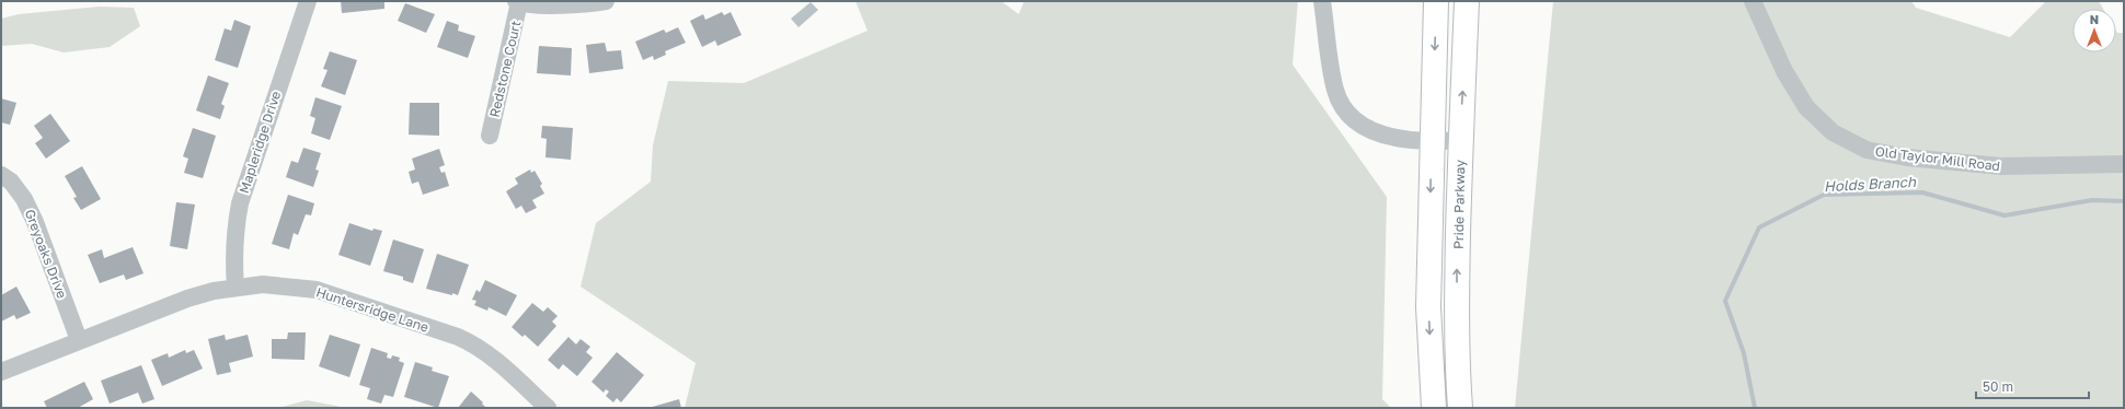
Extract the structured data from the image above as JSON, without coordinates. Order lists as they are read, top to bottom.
{
  "streets": {
    "main road": ["Pride Parkway"],
    "street": [
      "Redstone Court",
      "Mapleridge Drive",
      "Old Taylor Mill Road",
      "Greyoaks Drive",
      "Huntersridge Lane"
    ]
  },
  "crossings": [
    ["Mapleridge Drive", "Huntersridge Lane"],
    ["Greyoaks Drive", "Huntersridge Lane"]
  ],
  "water": ["Holds Branch"],
  "scale_bar": "50 m",
  "north": "top"
}
